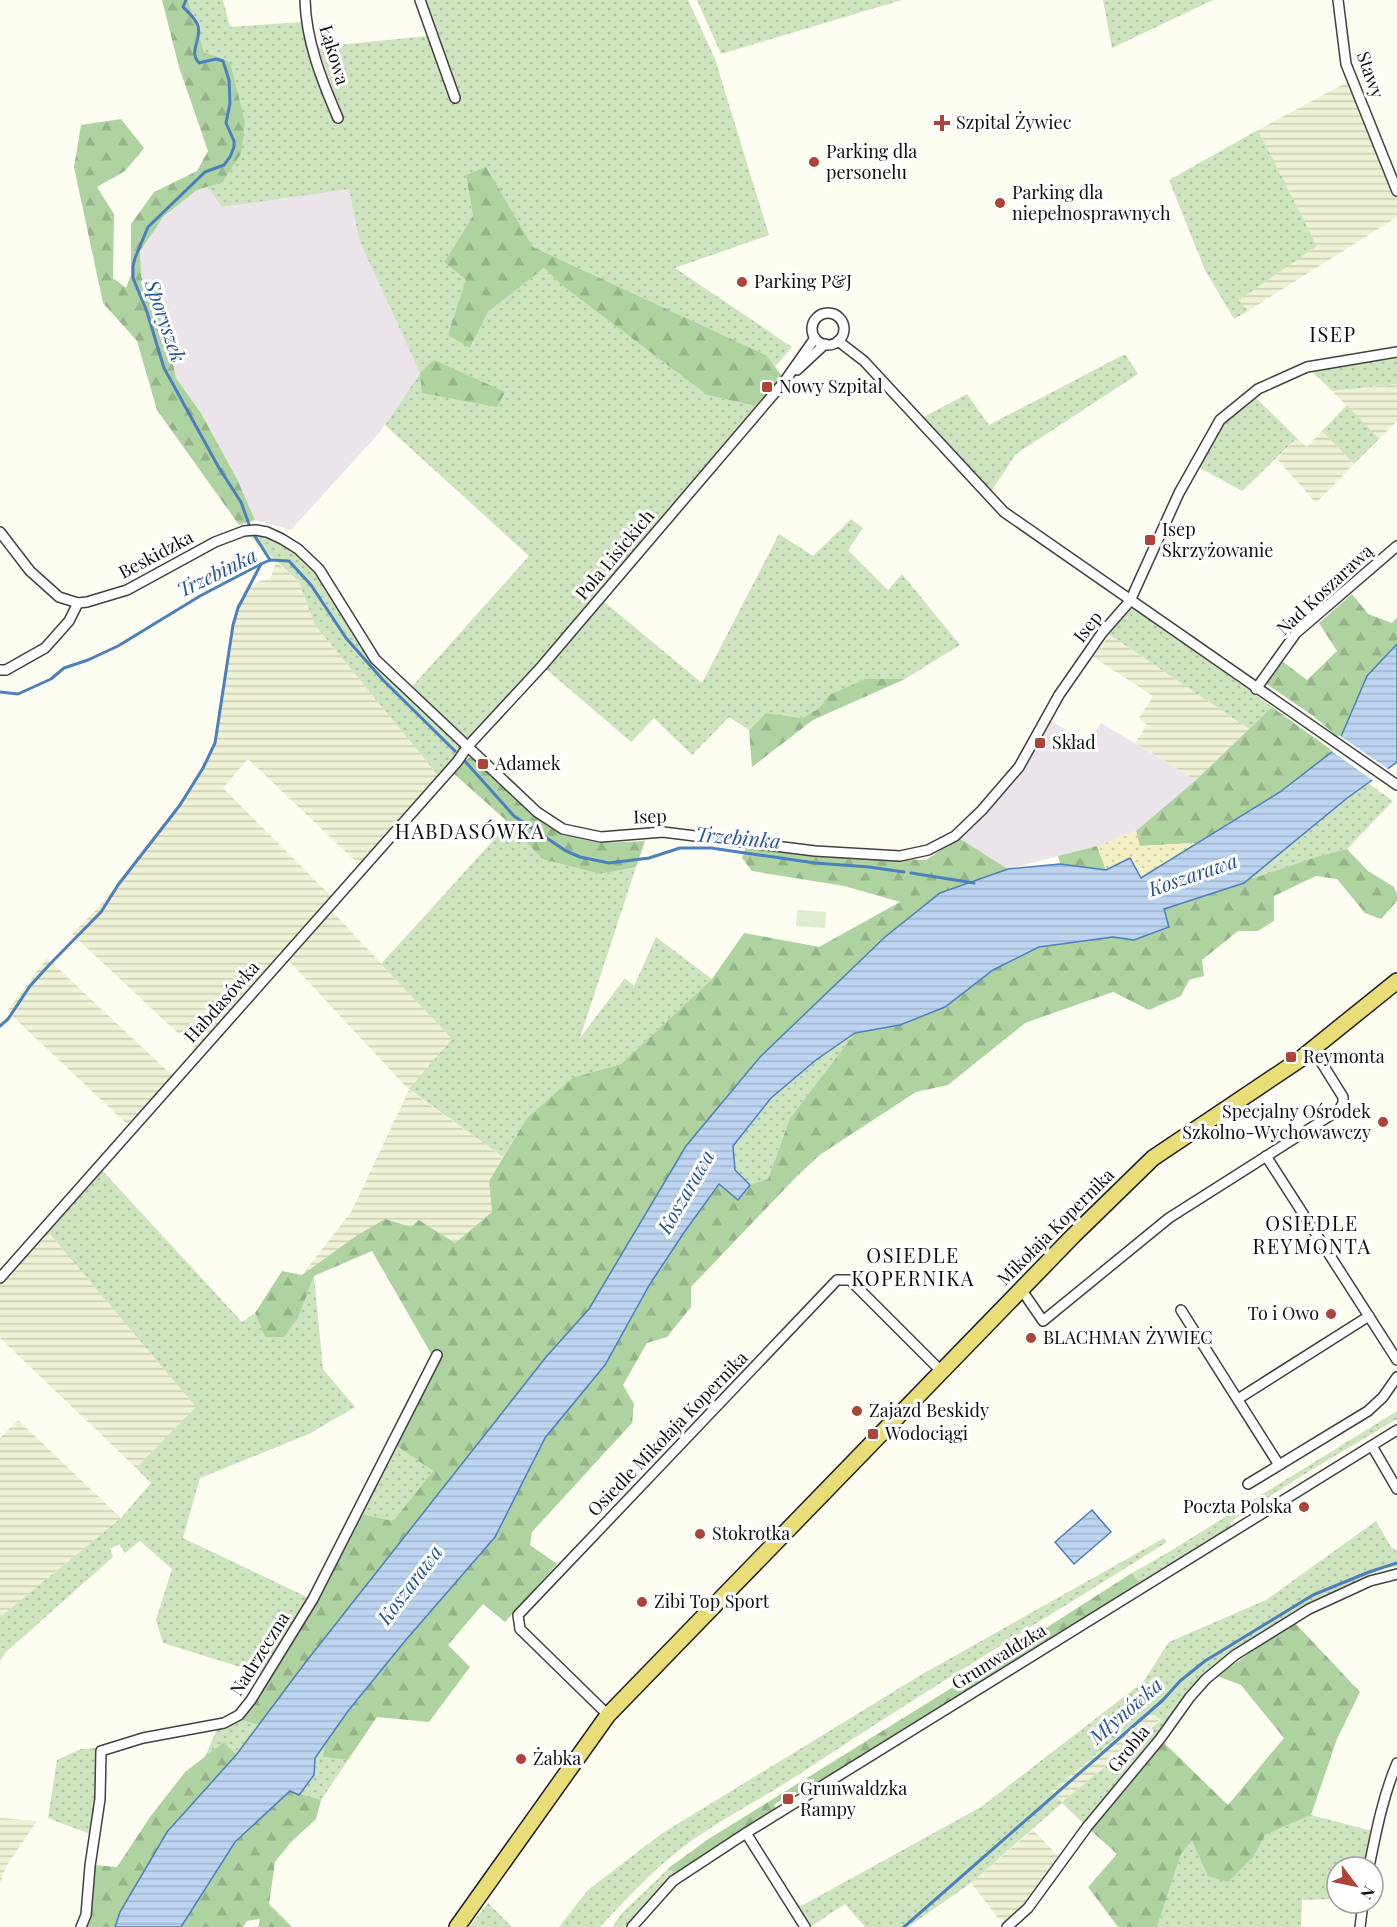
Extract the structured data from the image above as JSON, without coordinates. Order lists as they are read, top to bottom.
{
  "streets": {
    "main road": ["Mikołaja Kopernika"],
    "street": [
      "Łąkowa",
      "Stawy",
      "Beskidzka",
      "Pola Lisickich",
      "Nad Koszarawą",
      "Isep",
      "Habdasówka",
      "Osiedle Mikołaja Kopernika",
      "Nadrzeczna",
      "Grunwaldzka",
      "Grobla"
    ]
  },
  "crossings": [
    ["Beskidzka", "Isep"],
    ["Pola Lisickich", "Isep"],
    ["Pola Lisickich", "Habdasówka"],
    ["Isep", "Habdasówka"],
    ["Mikołaja Kopernika", "Osiedle Mikołaja Kopernika"]
  ],
  "districts": [
    "ISEP",
    "HABDASÓWKA",
    "OSIEDLE REYMONTA",
    "OSIEDLE KOPERNIKA"
  ],
  "water": [
    "Sporyszek",
    "Trzebinka",
    "Koszarawa",
    "Młynówka"
  ],
  "places": {
    "health": ["Szpital Żywiec"],
    "other": [
      "Parking dla personelu",
      "Parking dla niepełnosprawnych",
      "Parking P&J",
      "Specjalny Ośrodek Szkolno-Wychowawczy",
      "To i Owo",
      "BLACHMAN ŻYWIEC",
      "Zajazd Beskidy",
      "Poczta Polska",
      "Stokrotka",
      "Zibi Top Sport",
      "Żabka"
    ],
    "transit": [
      "Nowy Szpital",
      "Isep Skrzyżowanie",
      "Skład",
      "Adamek",
      "Reymonta",
      "Wodociągi",
      "Grunwaldzka Rampy"
    ]
  },
  "north": "bottom right"
}
